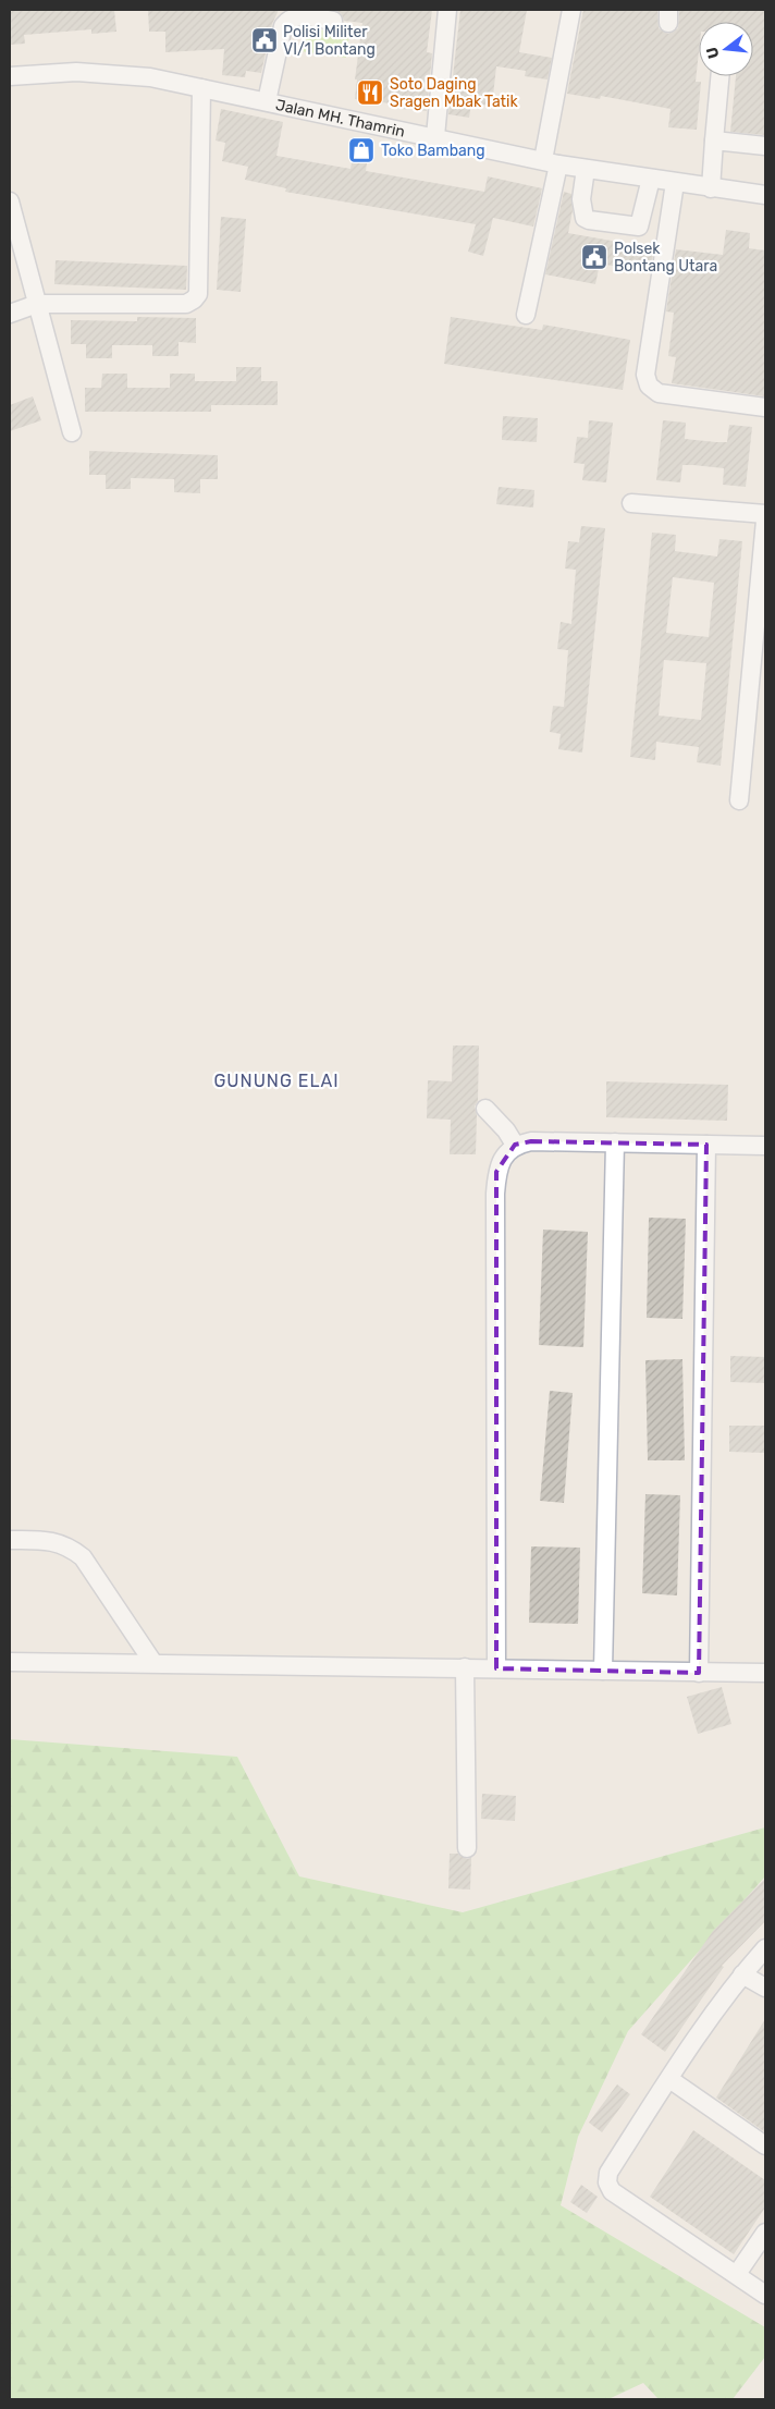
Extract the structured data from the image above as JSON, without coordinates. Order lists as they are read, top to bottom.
{
  "streets": {
    "street": ["Jalan MH. Thamrin"]
  },
  "districts": ["GUNUNG ELAI"],
  "places": {
    "public building": ["Polisi Militer VI/1 Bontang", "Polsek Bontang Utara"],
    "restaurant": ["Soto Daging Sragen Mbak Tatik"],
    "shop": ["Toko Bambang"]
  },
  "north": "left"
}
